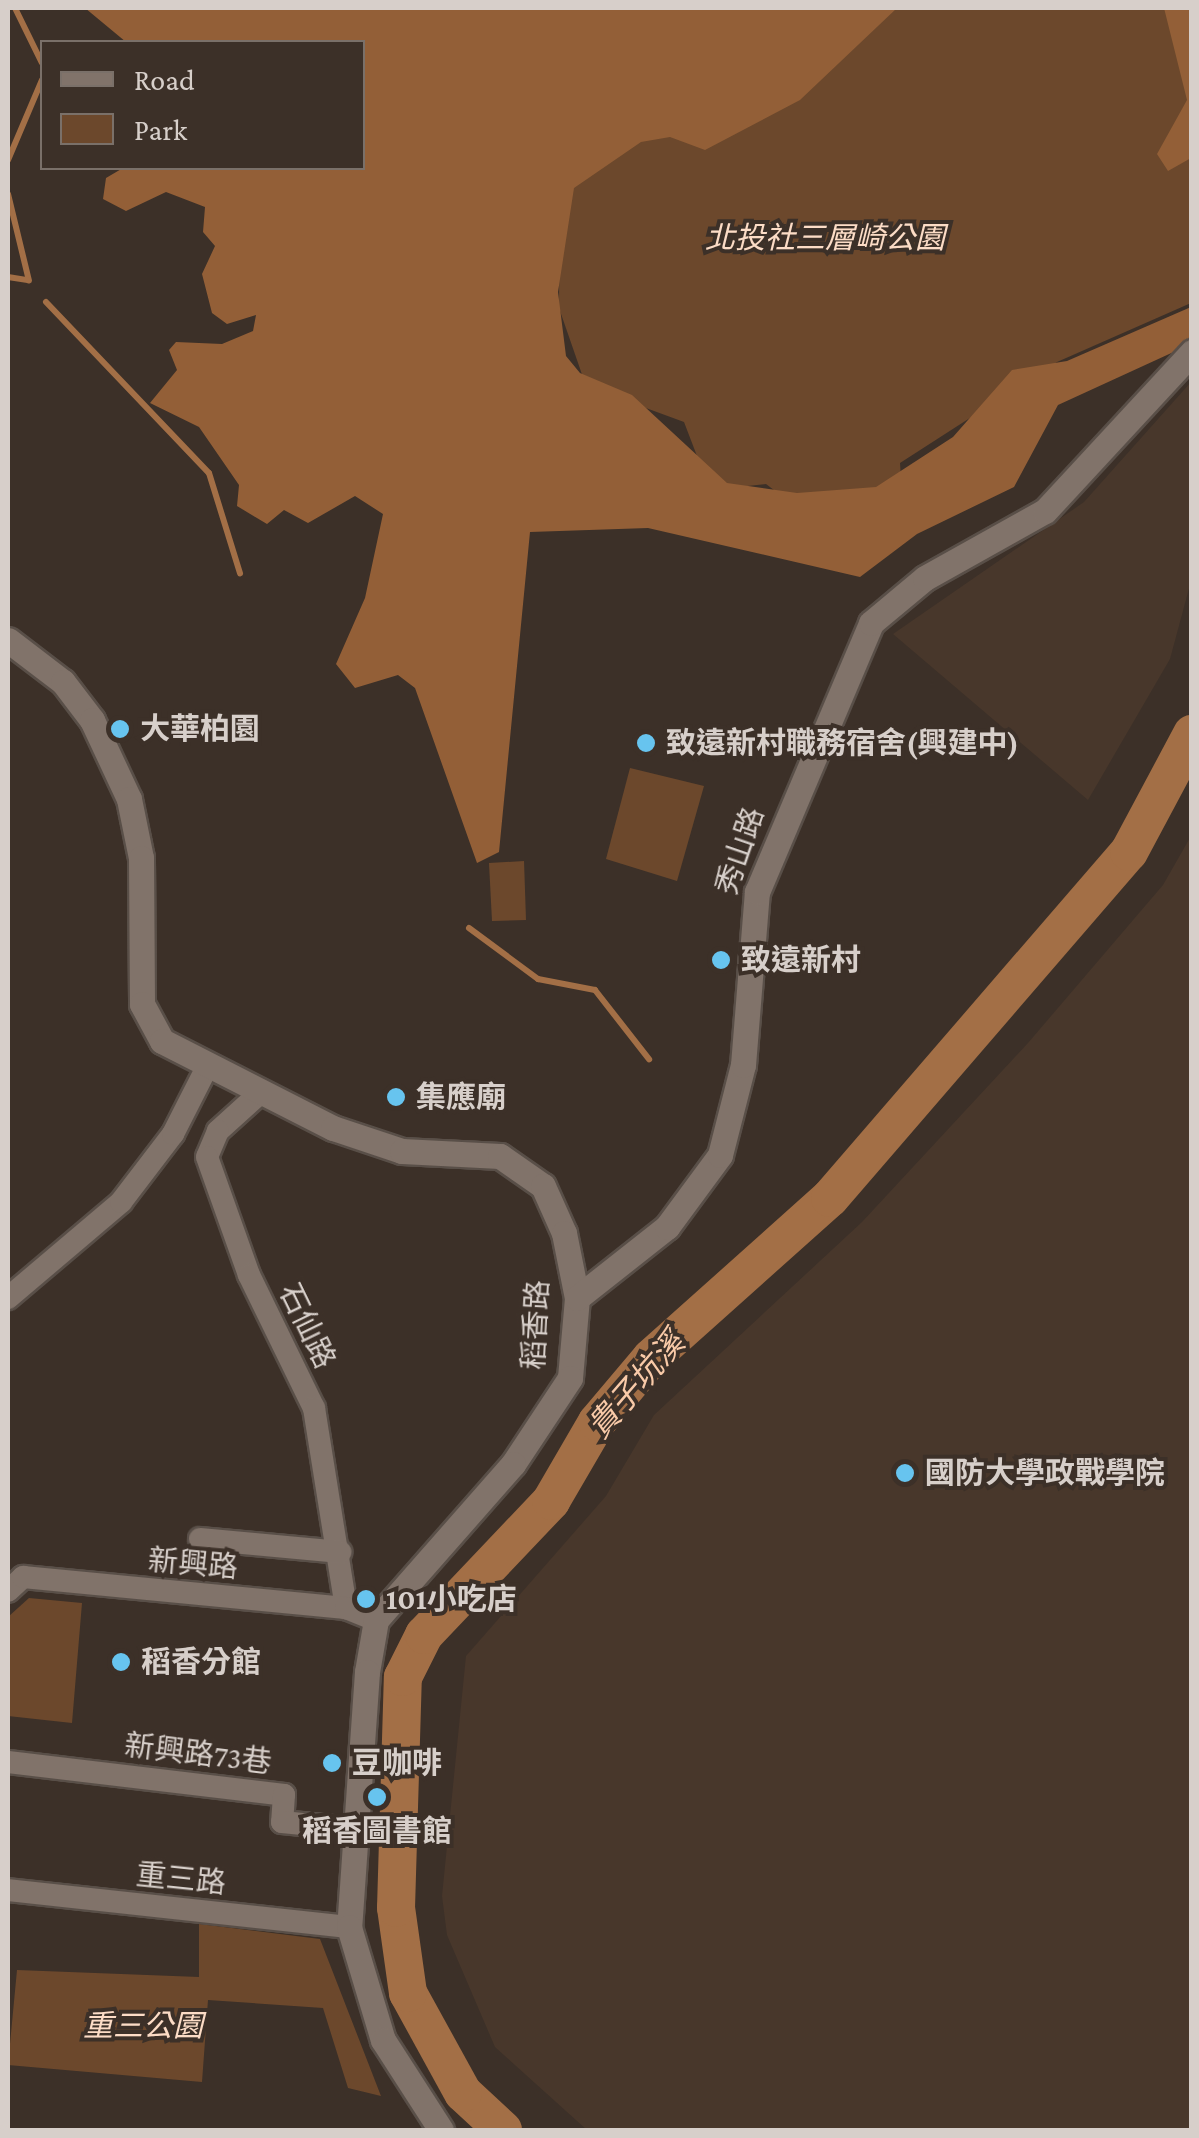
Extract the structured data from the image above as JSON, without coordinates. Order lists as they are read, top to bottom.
{
  "streets": {
    "street": [
      "秀山路",
      "稻香路",
      "石仙路",
      "新興路",
      "新興路73巷",
      "重三路"
    ]
  },
  "crossings": [
    ["秀山路", "稻香路"],
    ["稻香路", "石仙路"],
    ["稻香路", "新興路"],
    ["石仙路", "新興路"]
  ],
  "water": ["貴子坑溪"],
  "parks": ["北投社三層崎公園", "重三公園"],
  "places": [
    "大華柏園",
    "致遠新村職務宿舍(興建中)",
    "致遠新村",
    "集應廟",
    "國防大學政戰學院",
    "101小吃店",
    "稻香分館",
    "豆咖啡",
    "稻香圖書館"
  ],
  "legend": ["Road", "Park"]
}
